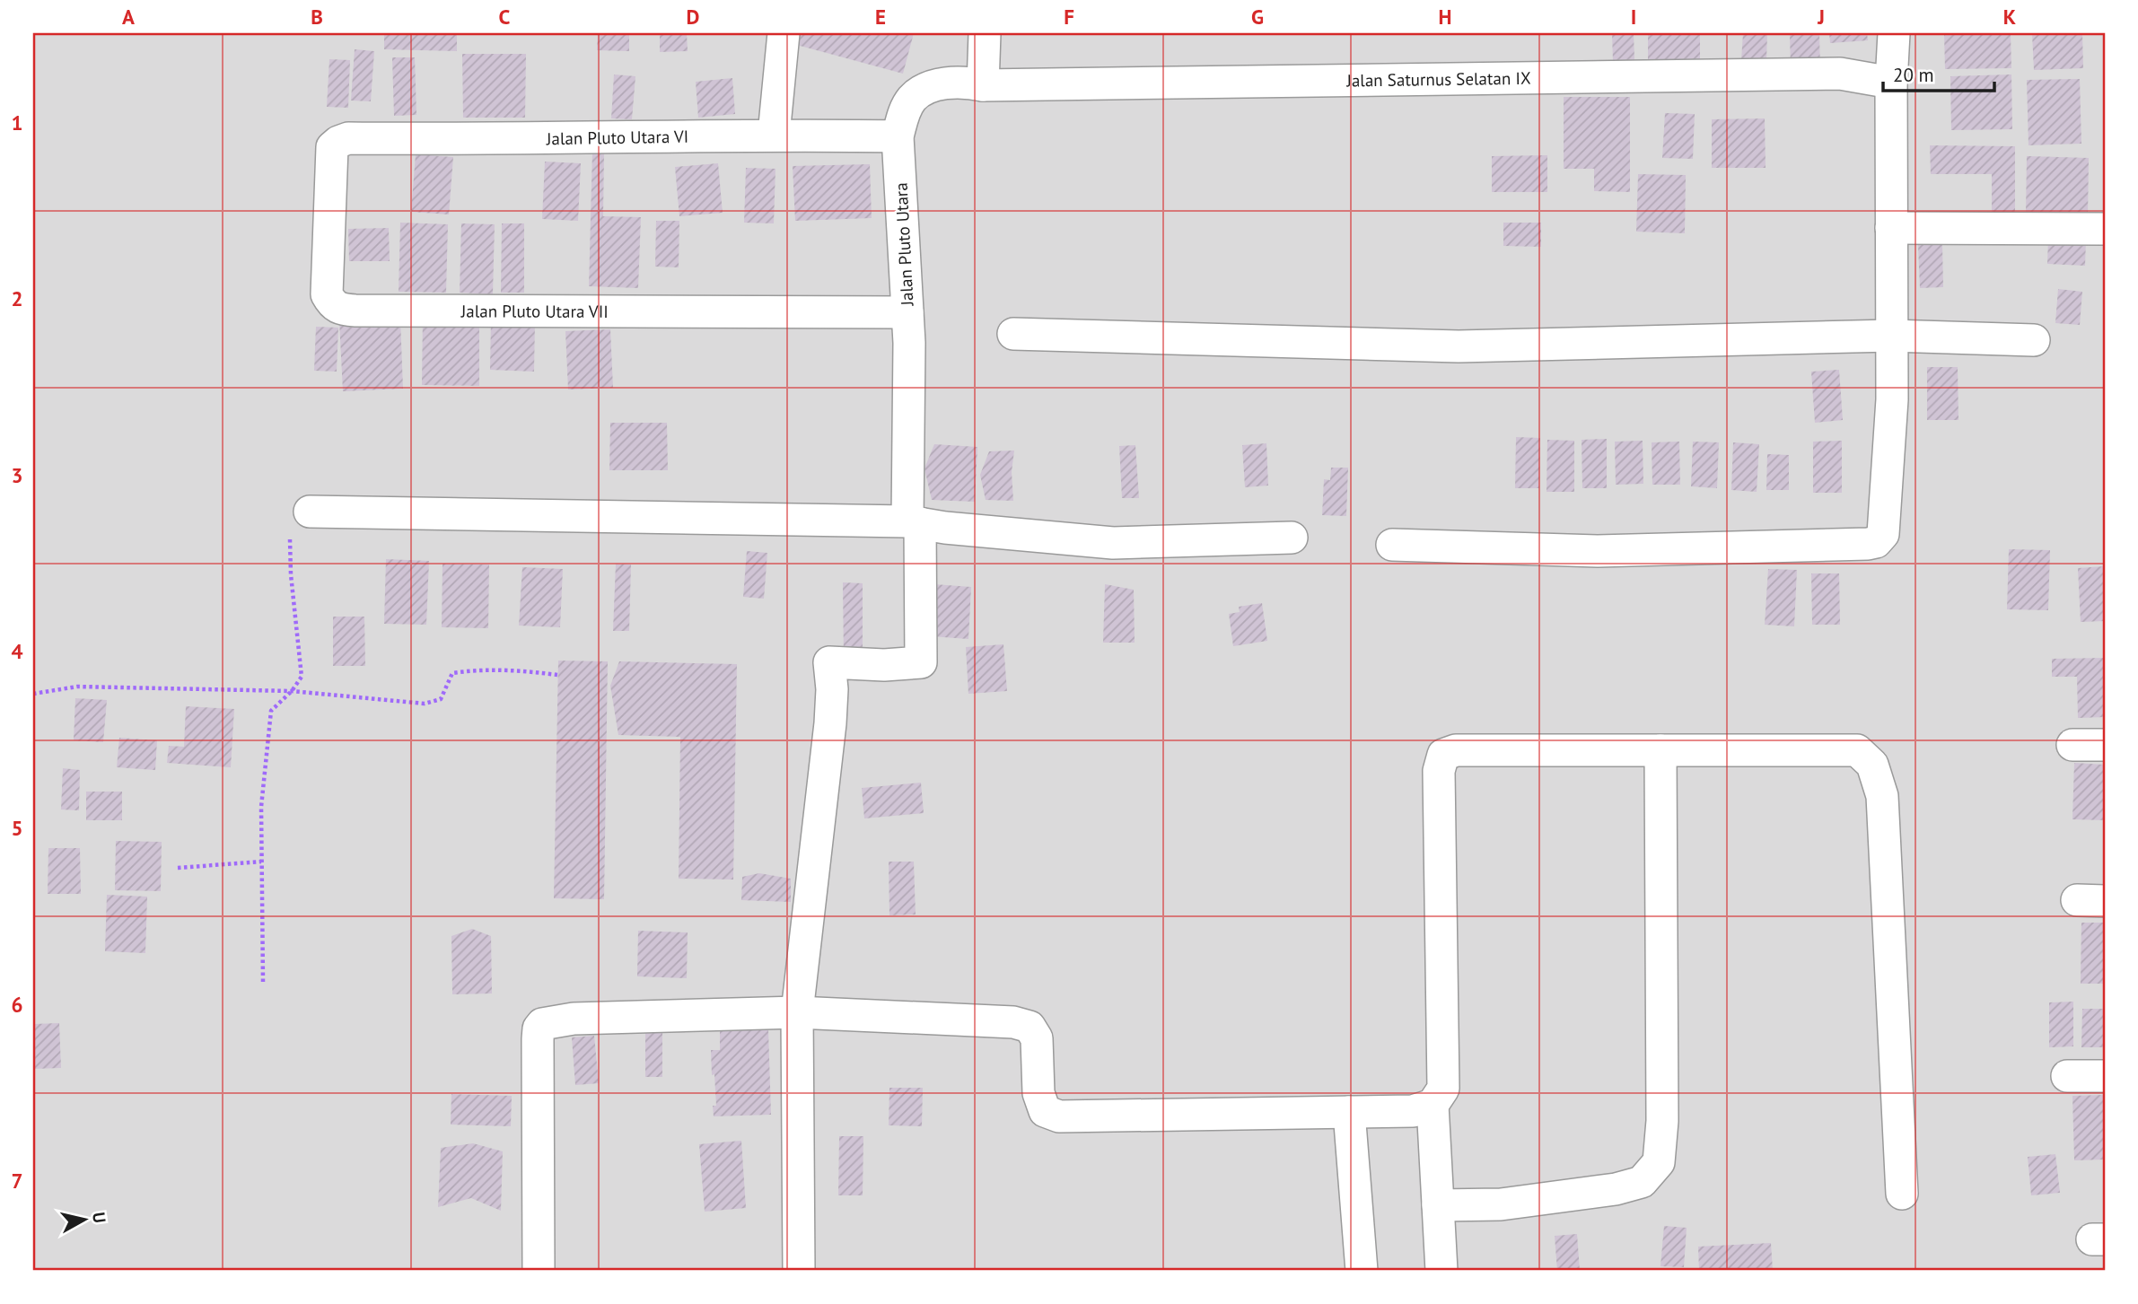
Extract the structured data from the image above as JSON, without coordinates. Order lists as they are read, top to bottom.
{
  "streets": {
    "street": [
      "Jalan Saturnus Selatan IX",
      "Jalan Pluto Utara VI",
      "Jalan Pluto Utara",
      "Jalan Pluto Utara VII"
    ]
  },
  "crossings": [
    ["Jalan Saturnus Selatan IX", "Jalan Pluto Utara"],
    ["Jalan Pluto Utara VI", "Jalan Pluto Utara"],
    ["Jalan Pluto Utara VI", "Jalan Pluto Utara VII"],
    ["Jalan Pluto Utara", "Jalan Pluto Utara VII"]
  ],
  "scale_bar": "20 m",
  "north": "right",
  "grid": {
    "columns": [
      "A",
      "B",
      "C",
      "D",
      "E",
      "F",
      "G",
      "H",
      "I",
      "J",
      "K"
    ],
    "rows": [
      "1",
      "2",
      "3",
      "4",
      "5",
      "6",
      "7"
    ]
  }
}
